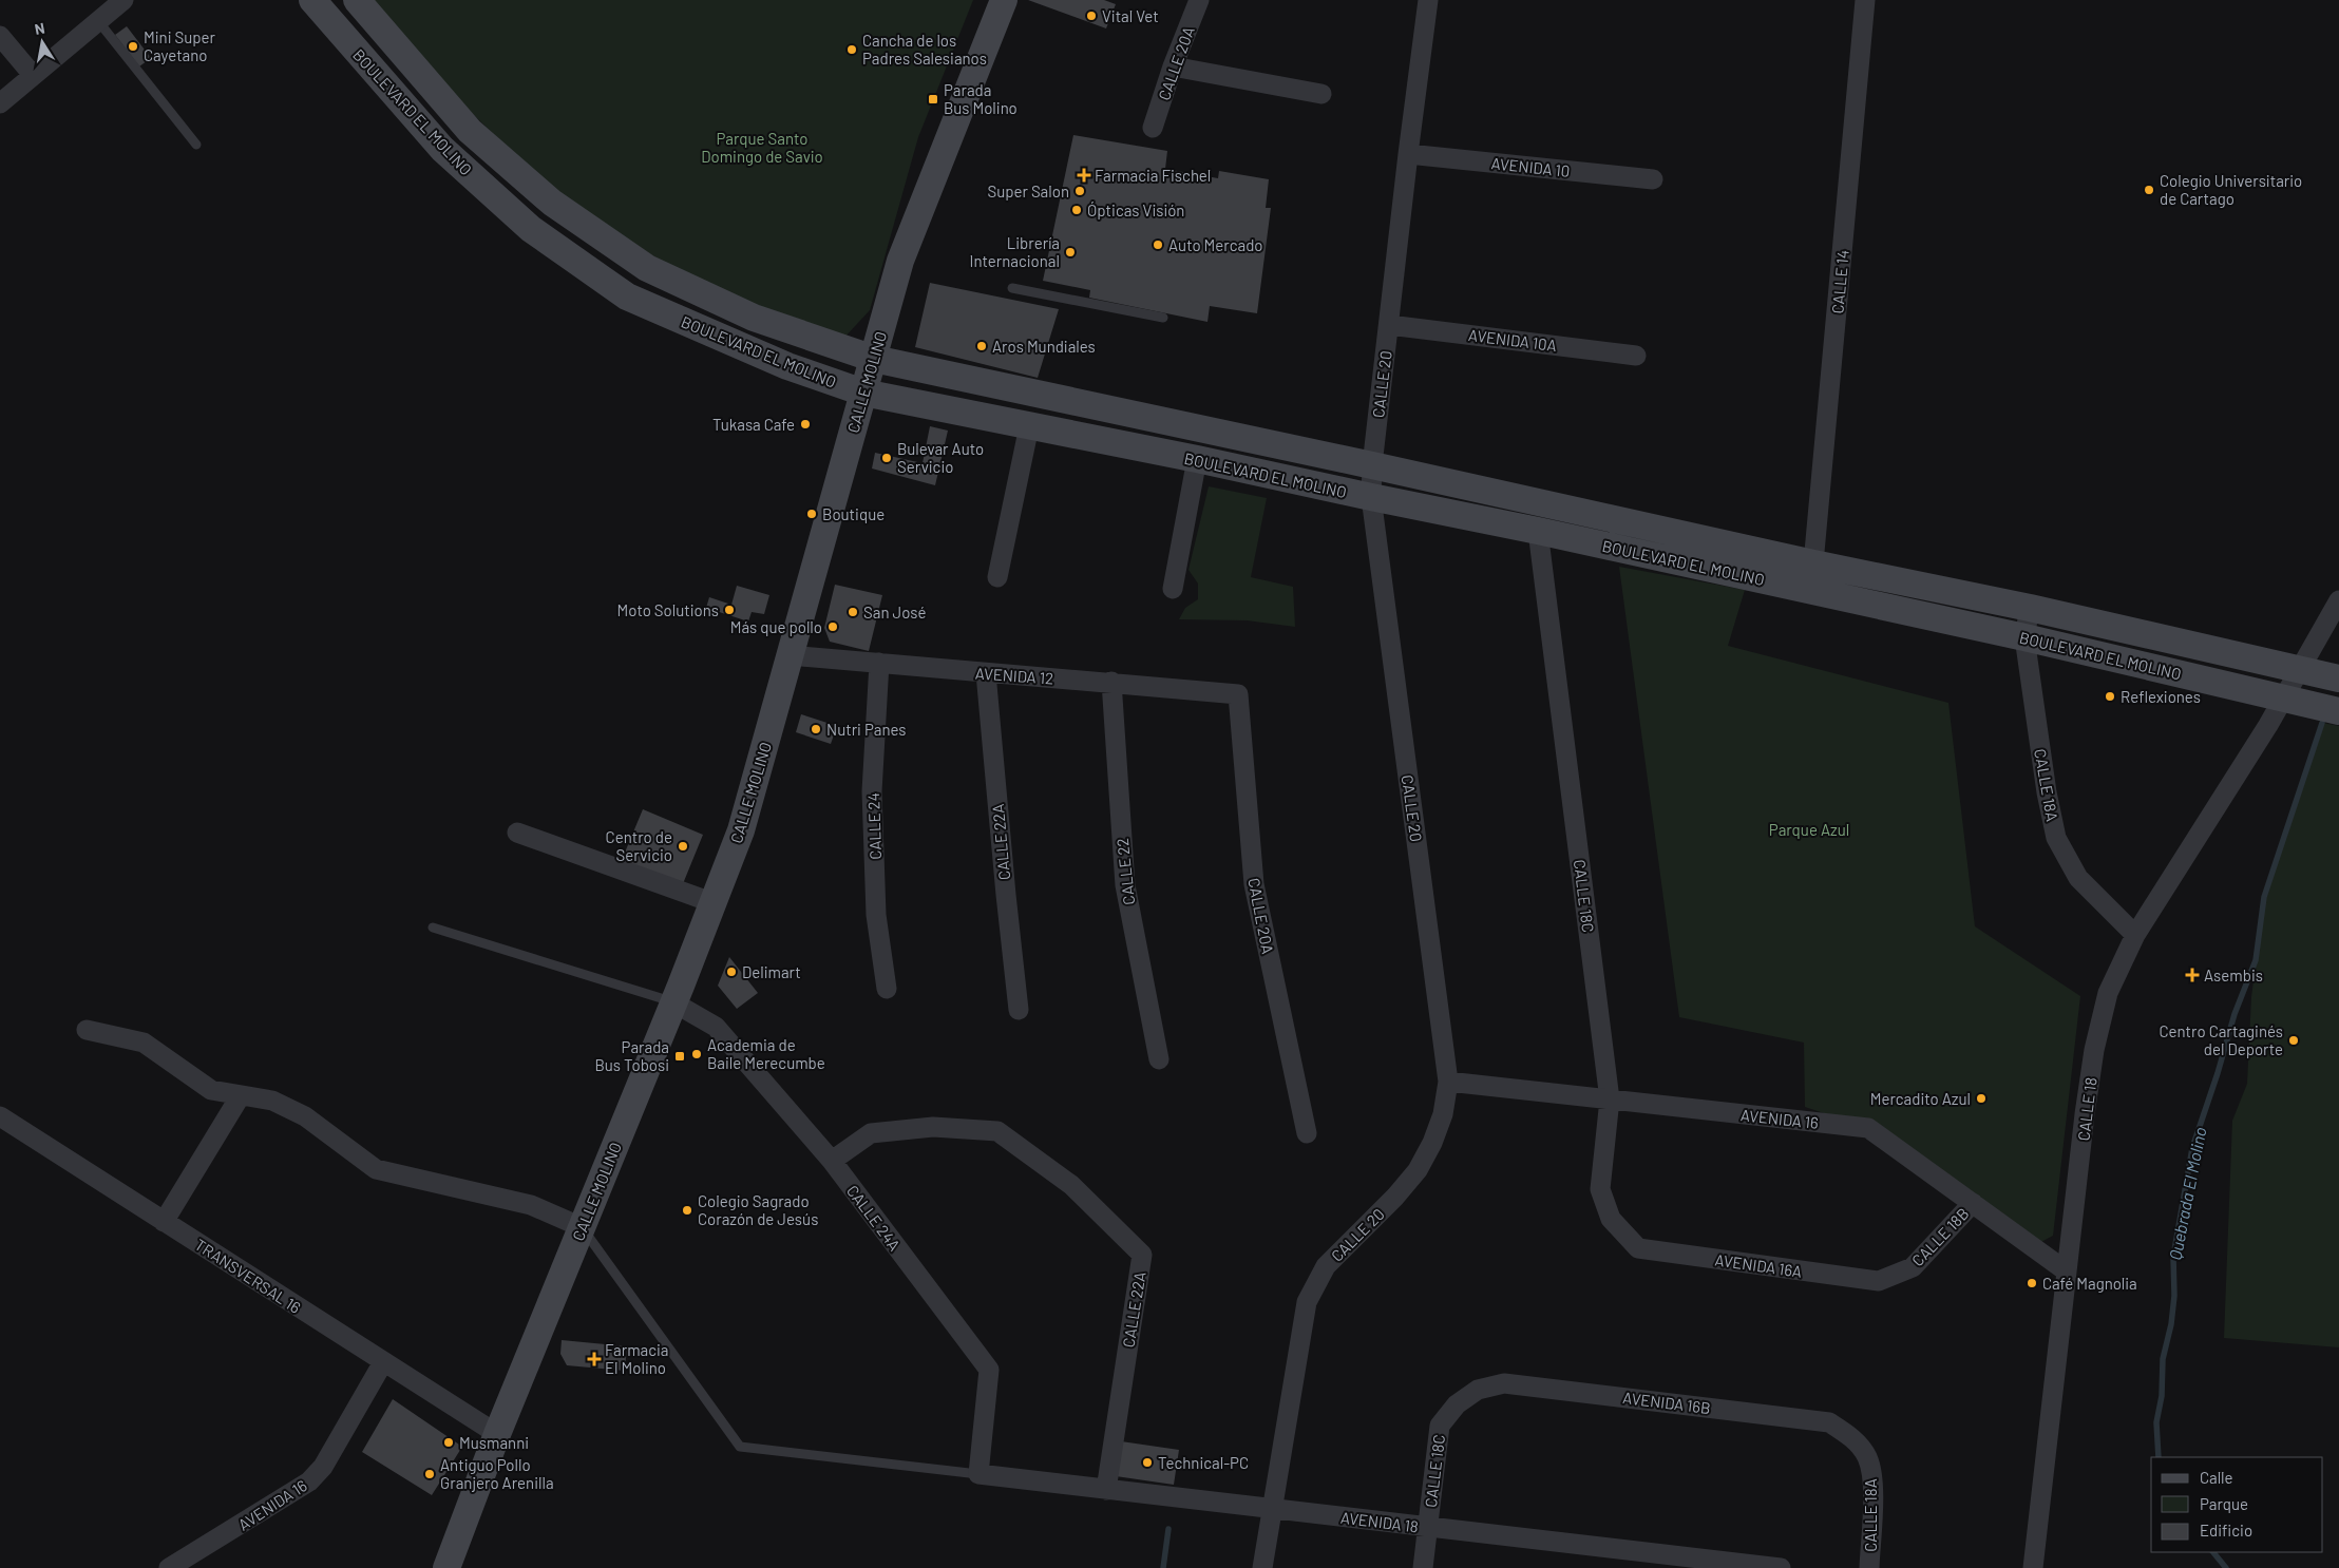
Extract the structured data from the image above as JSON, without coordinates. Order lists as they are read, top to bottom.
{
  "streets": {
    "street": [
      "CALLE 20A",
      "BOULEVARD EL MOLINO",
      "AVENIDA 10",
      "CALLE 14",
      "AVENIDA 10A",
      "CALLE MOLINO",
      "CALLE 20",
      "AVENIDA 12",
      "CALLE 18A",
      "CALLE 24",
      "CALLE 22A",
      "CALLE 22",
      "CALLE 18C",
      "CALLE 18",
      "AVENIDA 16",
      "CALLE 24A",
      "CALLE 18B",
      "AVENIDA 16A",
      "TRANSVERSAL 16",
      "AVENIDA 16B",
      "AVENIDA 18"
    ]
  },
  "crossings": [
    ["CALLE 20A", "AVENIDA 12"],
    ["BOULEVARD EL MOLINO", "CALLE 14"],
    ["BOULEVARD EL MOLINO", "CALLE MOLINO"],
    ["BOULEVARD EL MOLINO", "CALLE 20"],
    ["BOULEVARD EL MOLINO", "CALLE 18A"],
    ["BOULEVARD EL MOLINO", "CALLE 18C"],
    ["BOULEVARD EL MOLINO", "CALLE 18"],
    ["AVENIDA 10", "CALLE 20"],
    ["AVENIDA 10A", "CALLE 20"],
    ["CALLE MOLINO", "AVENIDA 12"],
    ["CALLE MOLINO", "CALLE 24A"],
    ["CALLE MOLINO", "TRANSVERSAL 16"],
    ["CALLE 20", "AVENIDA 16"],
    ["CALLE 20", "AVENIDA 18"],
    ["AVENIDA 12", "CALLE 24"],
    ["AVENIDA 12", "CALLE 22A"],
    ["AVENIDA 12", "CALLE 22"],
    ["CALLE 18A", "CALLE 18"],
    ["CALLE 18A", "AVENIDA 16B"],
    ["CALLE 22A", "CALLE 24A"],
    ["CALLE 22A", "AVENIDA 18"],
    ["CALLE 18C", "AVENIDA 16"],
    ["CALLE 18C", "AVENIDA 16A"],
    ["CALLE 18C", "AVENIDA 16B"],
    ["CALLE 18C", "AVENIDA 18"],
    ["CALLE 18", "AVENIDA 16"],
    ["AVENIDA 16", "CALLE 18B"],
    ["AVENIDA 16", "TRANSVERSAL 16"],
    ["CALLE 24A", "AVENIDA 18"],
    ["CALLE 18B", "AVENIDA 16A"]
  ],
  "water": ["Quebrada El Molino"],
  "parks": ["Parque Santo Domingo de Savio", "Parque Azul"],
  "places": {
    "other": [
      "Vital Vet",
      "Mini Super Cayetano",
      "Cancha de los Padres Salesianos",
      "Colegio Universitario de Cartago",
      "Super Salon",
      "Ópticas Visión",
      "Auto Mercado",
      "Librería Internacional",
      "Aros Mundiales",
      "Tukasa Cafe",
      "Bulevar Auto Servicio",
      "Boutique",
      "Moto Solutions",
      "San José",
      "Más que pollo",
      "Reflexiones",
      "Nutri Panes",
      "Centro de Servicio",
      "Delimart",
      "Centro Cartaginés del Deporte",
      "Academia de Baile Merecumbe",
      "Mercadito Azul",
      "Colegio Sagrado Corazón de Jesús",
      "Café Magnolia",
      "Musmanni",
      "Technical-PC",
      "Antiguo Pollo Granjero Arenilla"
    ],
    "transit": ["Parada Bus Molino", "Parada Bus Tobosi"],
    "health": ["Farmacia Fischel", "Asembis", "Farmacia El Molino"]
  },
  "legend": ["Calle", "Parque", "Edificio"],
  "north": "top"
}
